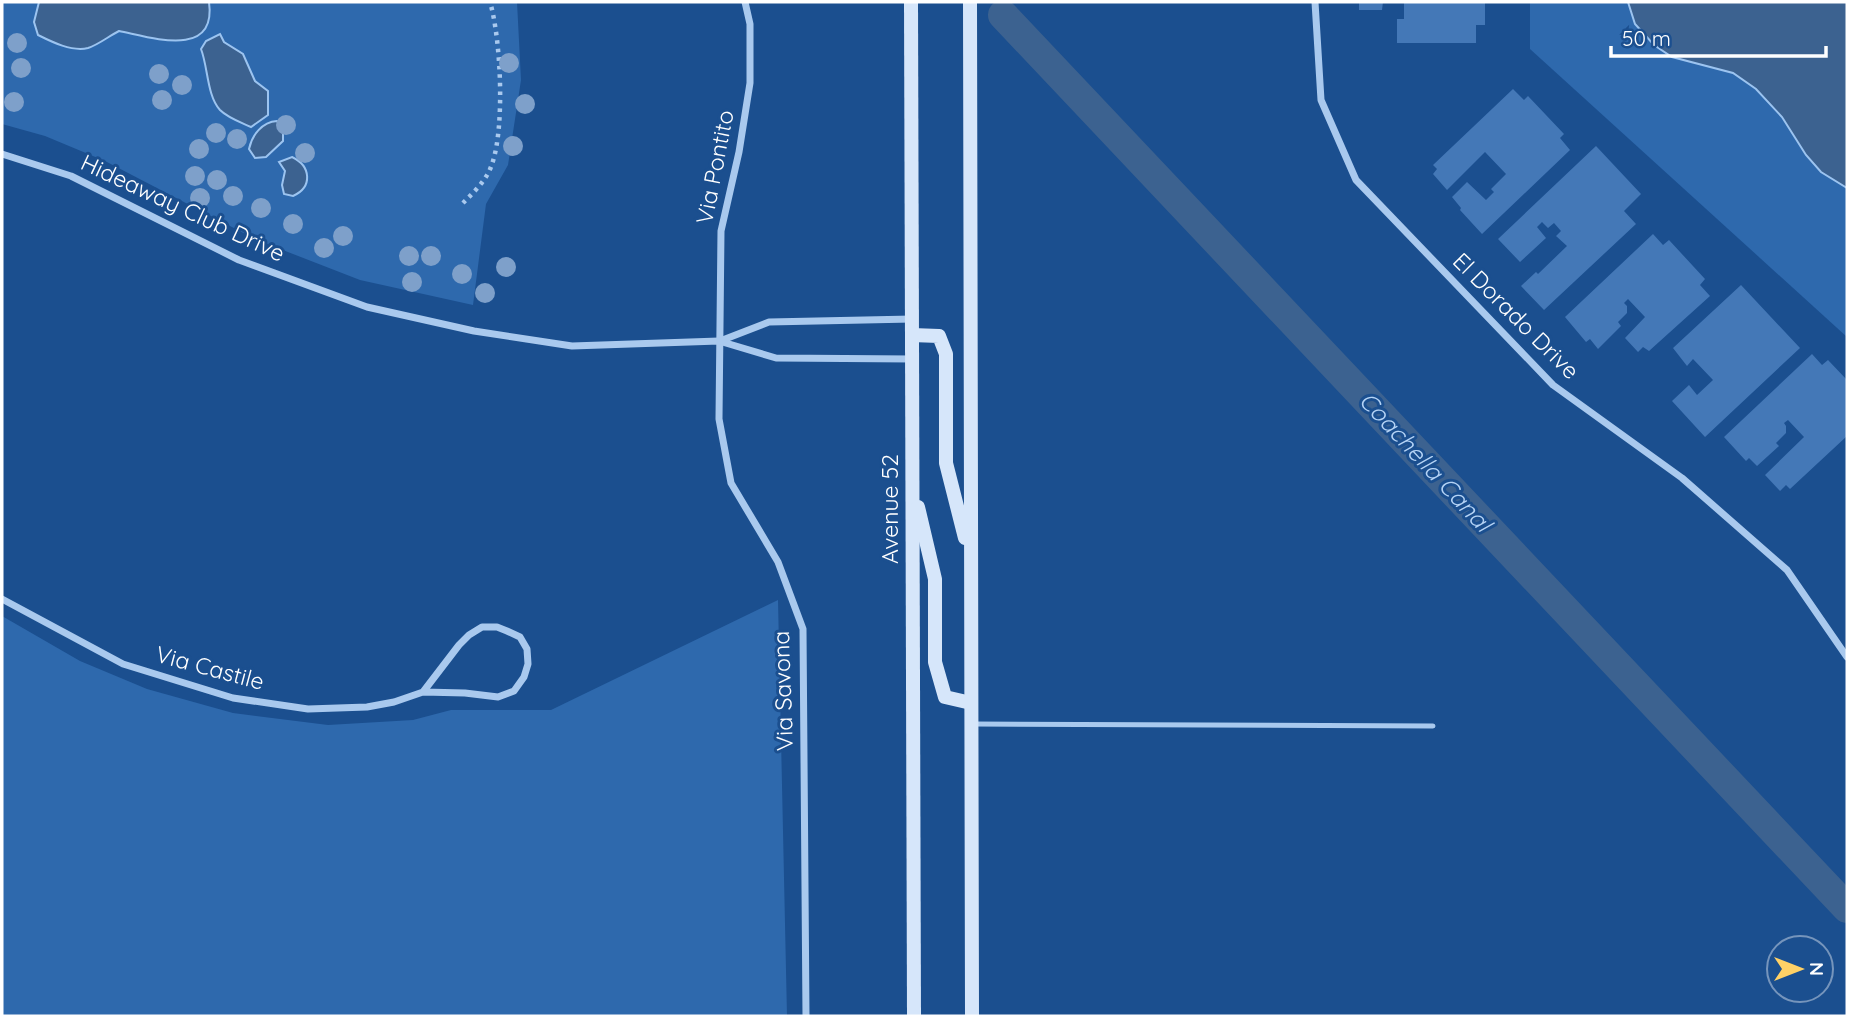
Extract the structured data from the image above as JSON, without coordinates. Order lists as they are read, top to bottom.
{
  "streets": {
    "main road": ["Avenue 52"],
    "street": [
      "Via Pontito",
      "Hideaway Club Drive",
      "El Dorado Drive",
      "Via Castile",
      "Via Savona"
    ]
  },
  "crossings": [
    ["Via Pontito", "Hideaway Club Drive"],
    ["Via Pontito", "Via Savona"],
    ["Hideaway Club Drive", "Avenue 52"],
    ["Hideaway Club Drive", "Via Savona"]
  ],
  "water": ["Coachella Canal"],
  "scale_bar": "50 m",
  "north": "right"
}
